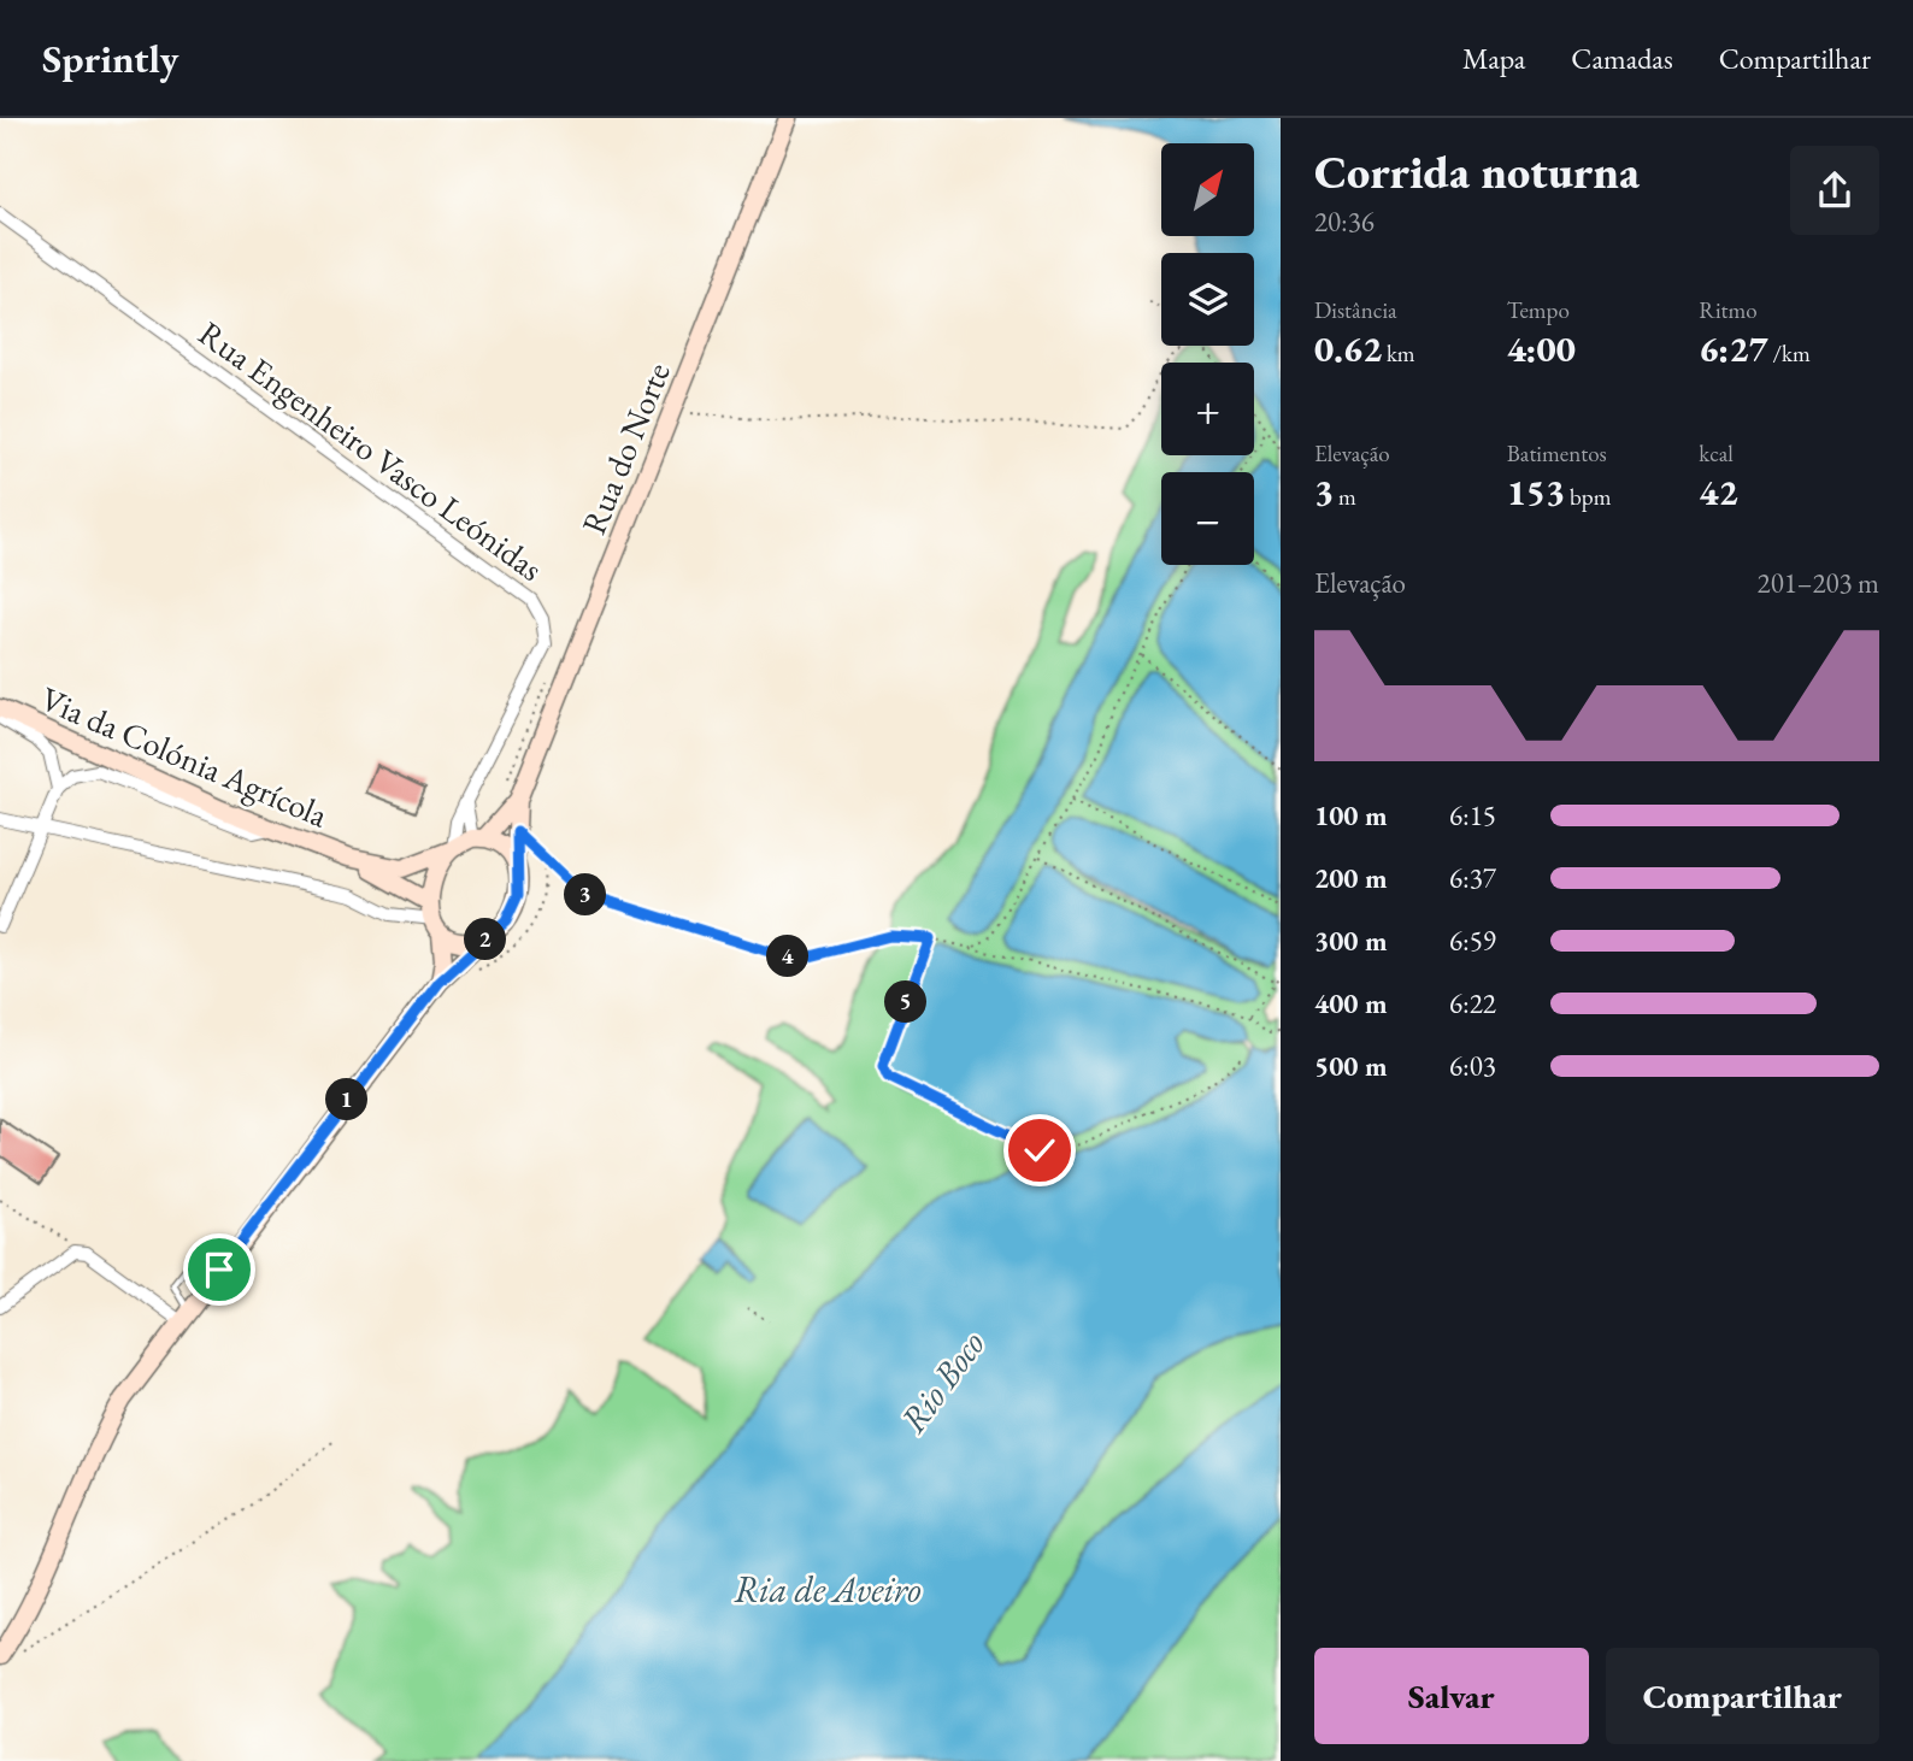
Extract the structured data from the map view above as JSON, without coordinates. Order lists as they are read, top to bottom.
{
  "streets": {
    "main road": ["Rua do Norte", "Via da Colónia Agrícola"],
    "street": ["Rua Engenheiro Vasco Leónidas"]
  },
  "crossings": [
    ["Rua do Norte", "Rua Engenheiro Vasco Leónidas"],
    ["Rua do Norte", "Via da Colónia Agrícola"],
    ["Rua Engenheiro Vasco Leónidas", "Via da Colónia Agrícola"]
  ],
  "water": ["Rio Boco", "Ria de Aveiro"],
  "north": "top right",
  "page": {
    "header": "Sprintly",
    "nav": ["Mapa", "Camadas", "Compartilhar"],
    "heading": ["Corrida noturna", "20:36"],
    "map_buttons": ["+", "−"],
    "stats": [
      ["Distância", "0.62 km"],
      ["Tempo", "4:00"],
      ["Ritmo", "6:27 /km"],
      ["Elevação", "3 m"],
      ["Batimentos", "153 bpm"],
      ["kcal", "42"]
    ],
    "chart": ["Elevação", "201–203 m"],
    "list": [
      {
        "name": "100 m",
        "note": "6:15"
      },
      {
        "name": "200 m",
        "note": "6:37"
      },
      {
        "name": "300 m",
        "note": "6:59"
      },
      {
        "name": "400 m",
        "note": "6:22"
      },
      {
        "name": "500 m",
        "note": "6:03"
      }
    ],
    "pins": [
      "3",
      "2",
      "4",
      "5",
      "1"
    ],
    "buttons": ["Salvar", "Compartilhar"]
  }
}
